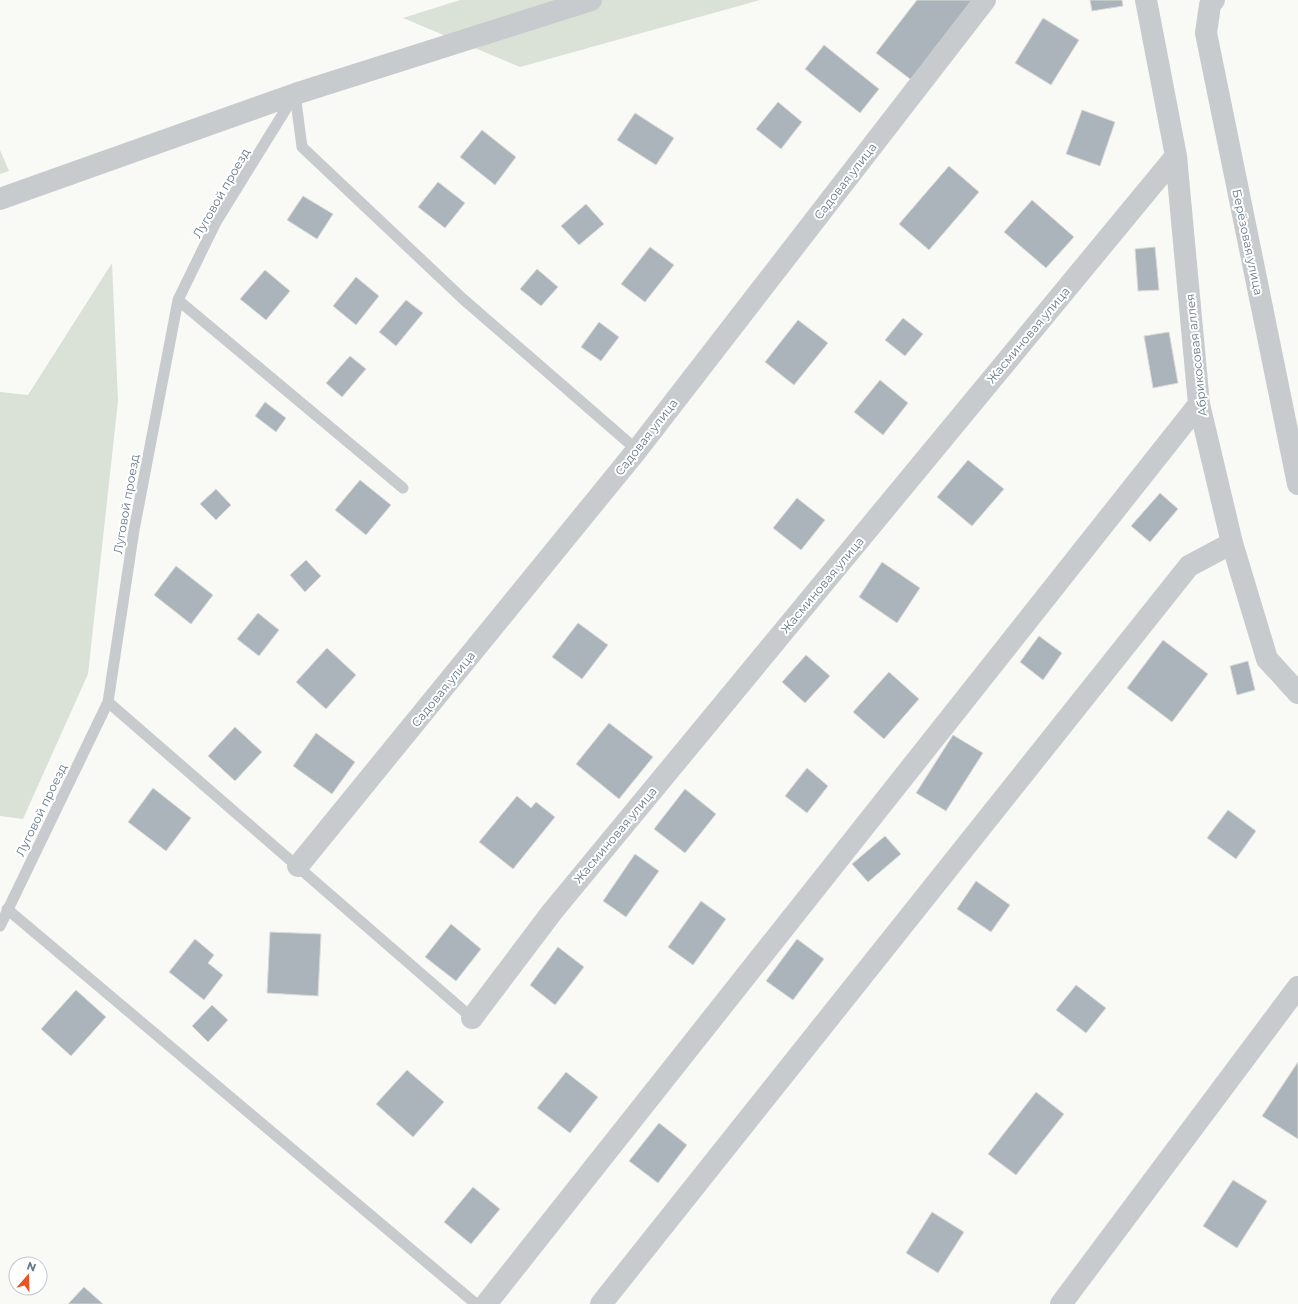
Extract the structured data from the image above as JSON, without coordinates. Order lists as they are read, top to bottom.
{
  "streets": {
    "street": [
      "Садовая улица",
      "Берёзовая улица",
      "Жасминовая улица",
      "Абрикосовая аллея"
    ],
    "lane": ["Луговой проезд"]
  },
  "crossings": [
    ["Жасминовая улица", "Абрикосовая аллея"]
  ],
  "north": "top"
}
